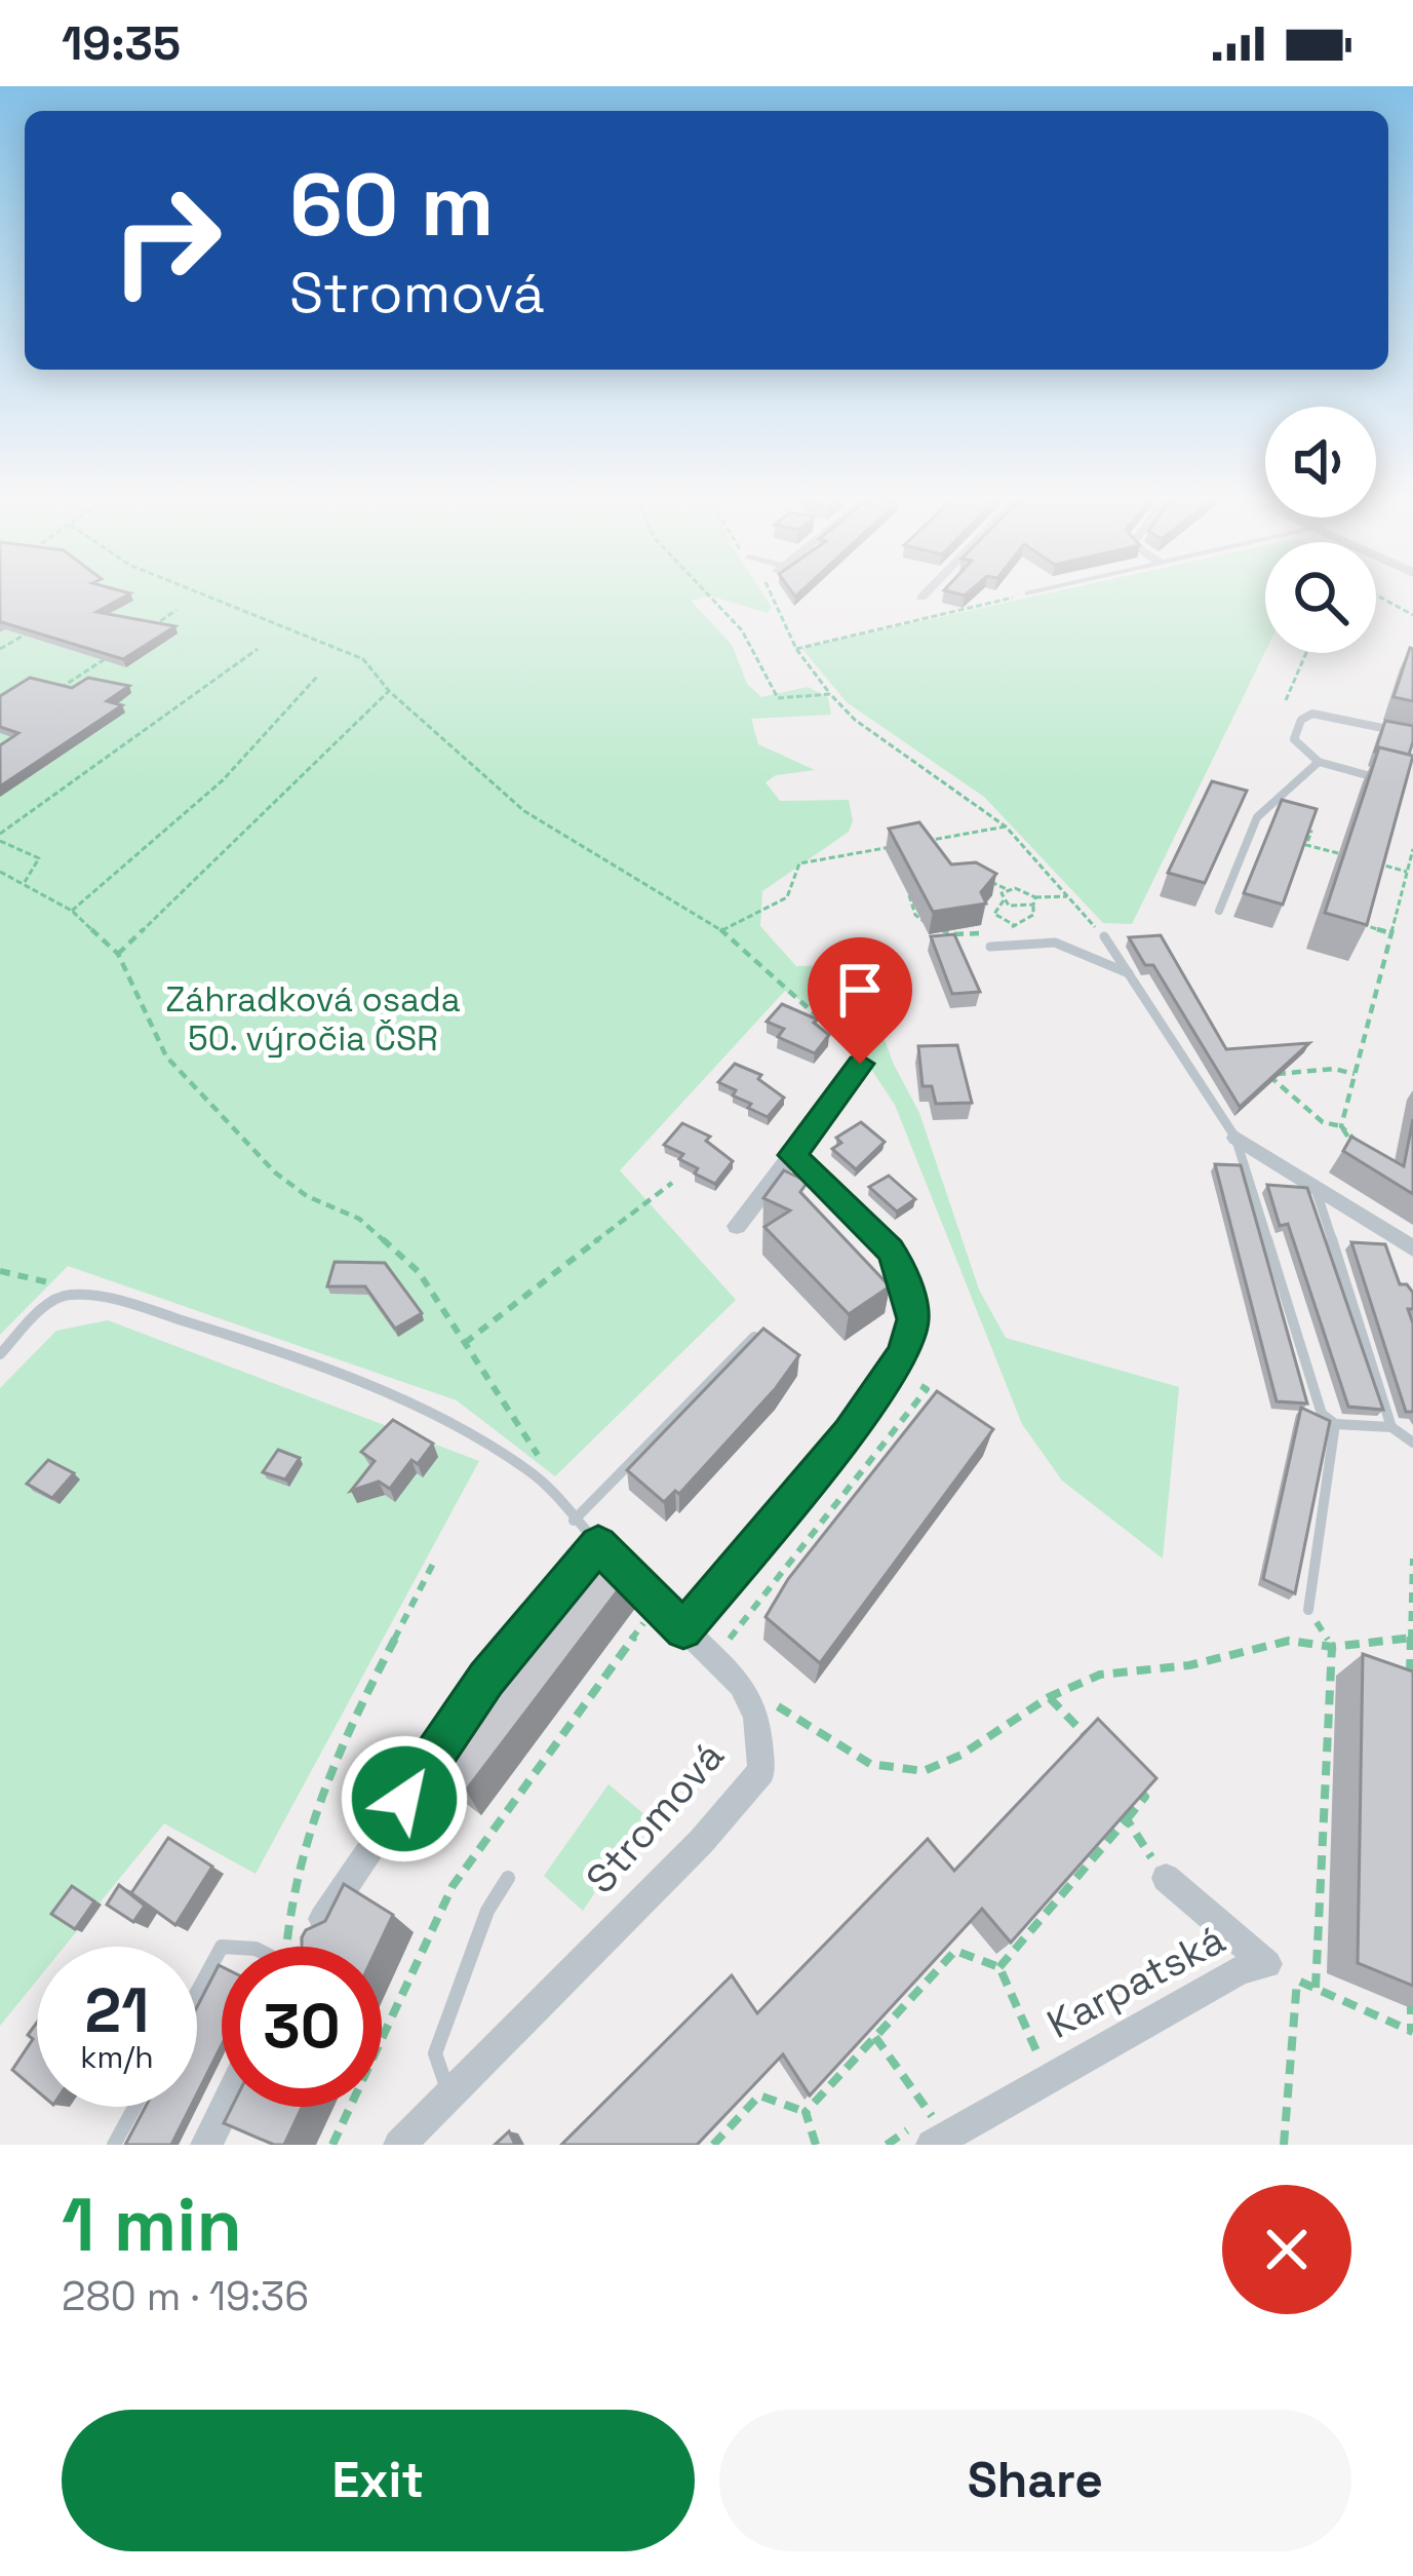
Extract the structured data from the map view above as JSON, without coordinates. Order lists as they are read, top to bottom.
{
  "streets": {
    "street": ["Stromová", "Karpatská"]
  },
  "parks": ["Záhradková osada 50. výročia ČSR"],
  "page": {
    "status": "19:35",
    "turn": ["60 m", "Stromová"],
    "speed": "21 km/h",
    "limit": "30",
    "heading": ["1 min", "280 m · 19:36"],
    "buttons": ["Exit", "Share"]
  }
}
